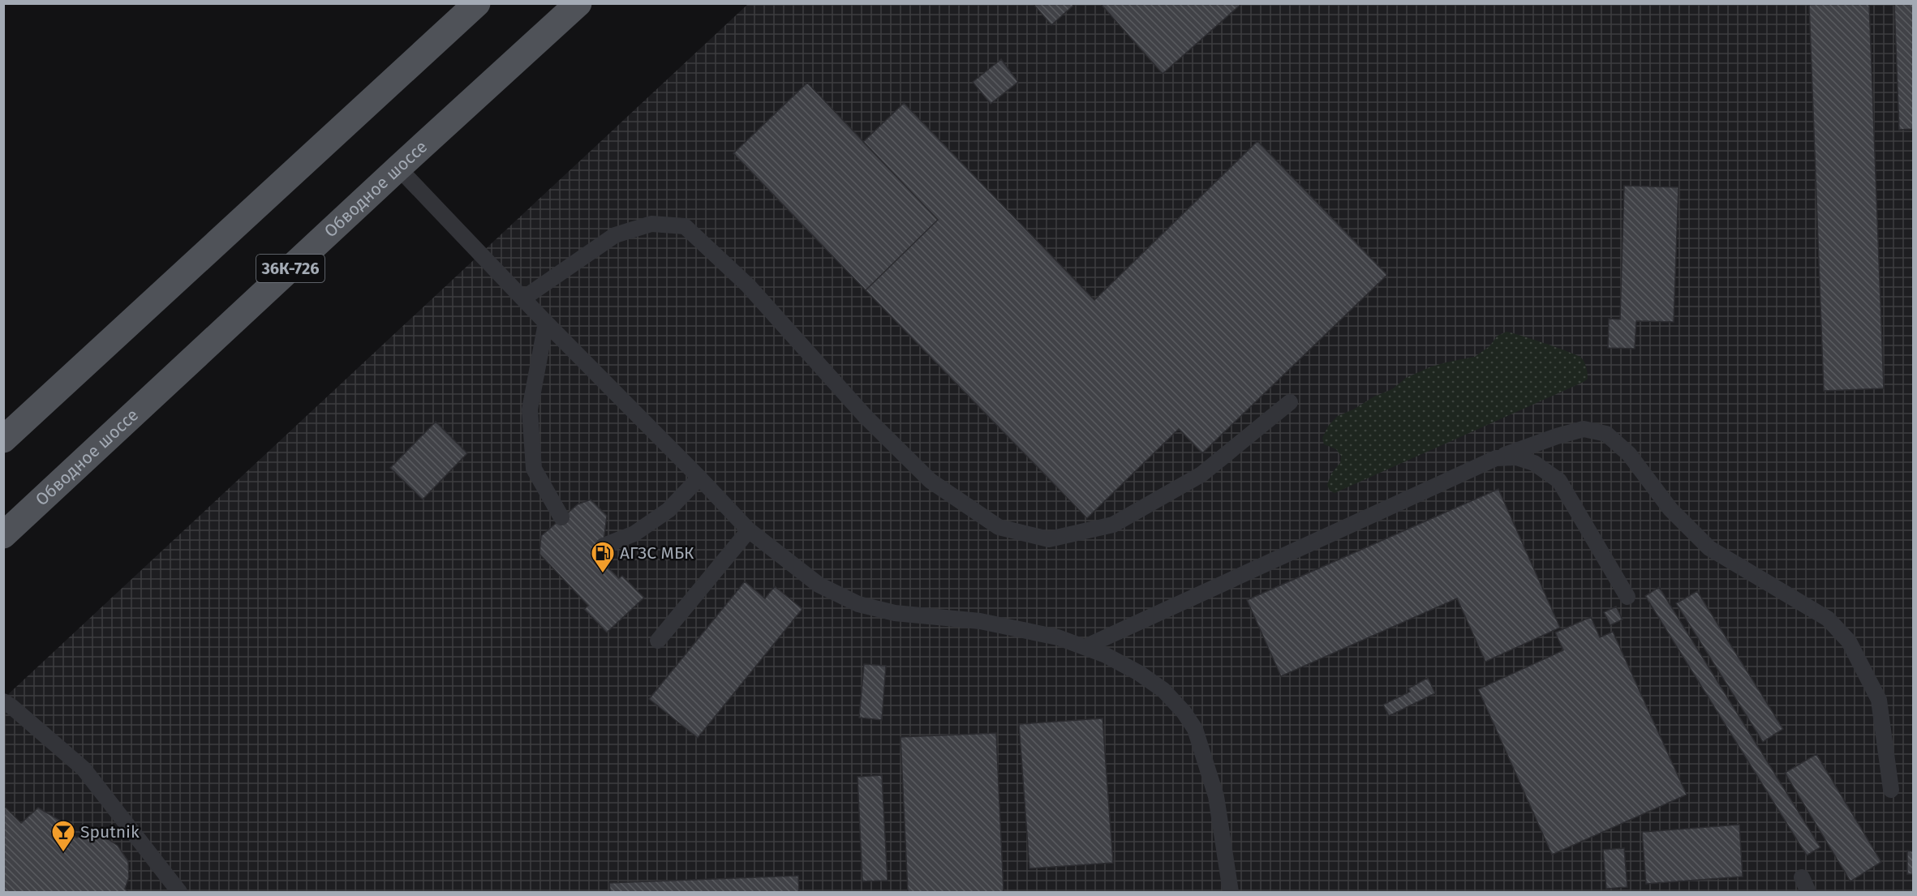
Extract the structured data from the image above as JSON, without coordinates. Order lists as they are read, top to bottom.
{
  "streets": {
    "main road": ["Обводное шоссе", "36К-726"]
  },
  "places": {
    "fuel station": ["АГЗС МБК"],
    "bar": ["Sputnik"]
  }
}
